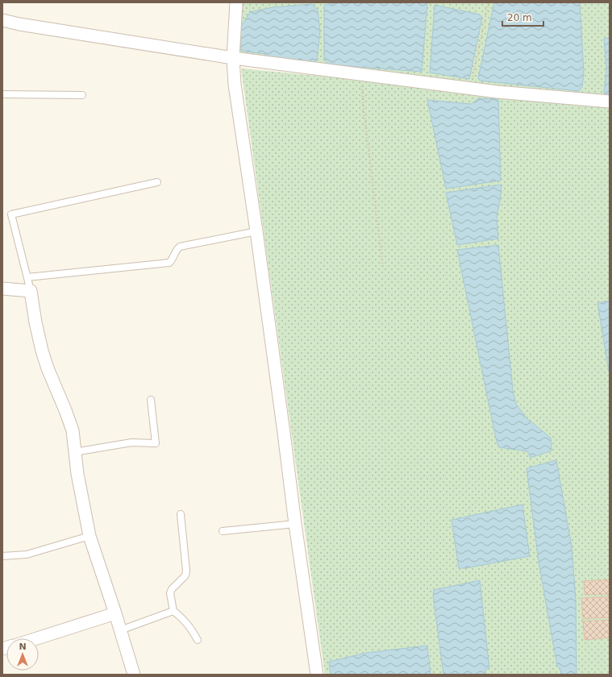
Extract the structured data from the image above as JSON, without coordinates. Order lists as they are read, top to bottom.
{
  "scale_bar": "20 m",
  "north": "top"
}
